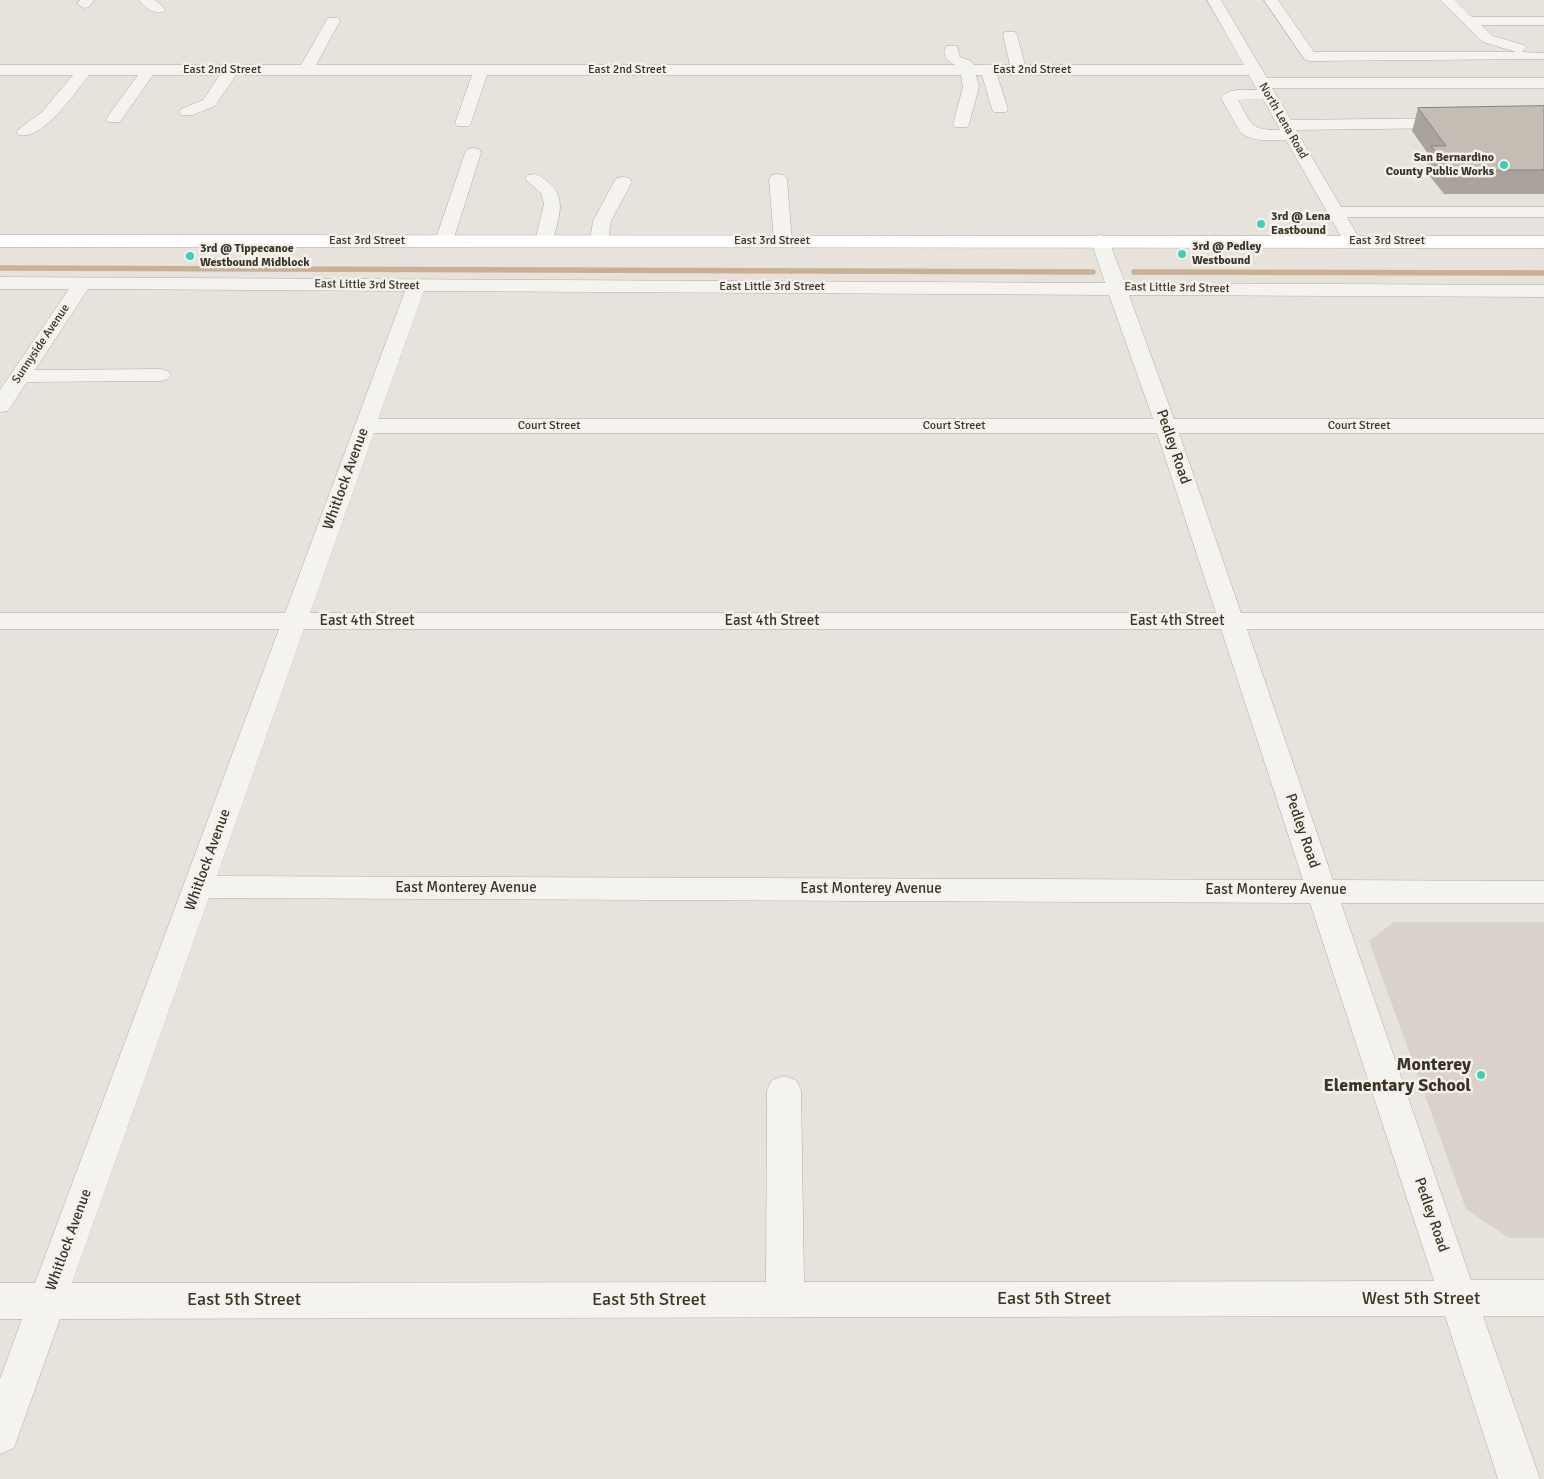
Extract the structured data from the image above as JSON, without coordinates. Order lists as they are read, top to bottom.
{
  "streets": {
    "main road": ["East 3rd Street"],
    "street": [
      "East 2nd Street",
      "North Lena Road",
      "East Little 3rd Street",
      "Sunnyside Avenue",
      "Court Street",
      "Pedley Road",
      "Whitlock Avenue",
      "East 4th Street",
      "East Monterey Avenue",
      "East 5th Street",
      "West 5th Street"
    ]
  },
  "crossings": [
    ["East 2nd Street", "North Lena Road"],
    ["North Lena Road", "East 3rd Street"],
    ["East 3rd Street", "Pedley Road"],
    ["East Little 3rd Street", "Sunnyside Avenue"],
    ["East Little 3rd Street", "Pedley Road"],
    ["East Little 3rd Street", "Whitlock Avenue"],
    ["Court Street", "Pedley Road"],
    ["Court Street", "Whitlock Avenue"],
    ["Pedley Road", "East 4th Street"],
    ["Pedley Road", "East Monterey Avenue"],
    ["Pedley Road", "West 5th Street"],
    ["Whitlock Avenue", "East 4th Street"],
    ["Whitlock Avenue", "East Monterey Avenue"],
    ["Whitlock Avenue", "East 5th Street"],
    ["East 5th Street", "West 5th Street"]
  ],
  "places": [
    "San Bernardino County Public Works",
    "3rd @ Lena Eastbound",
    "3rd @ Pedley Westbound",
    "3rd @ Tippecanoe Westbound Midblock",
    "Monterey Elementary School"
  ]
}
